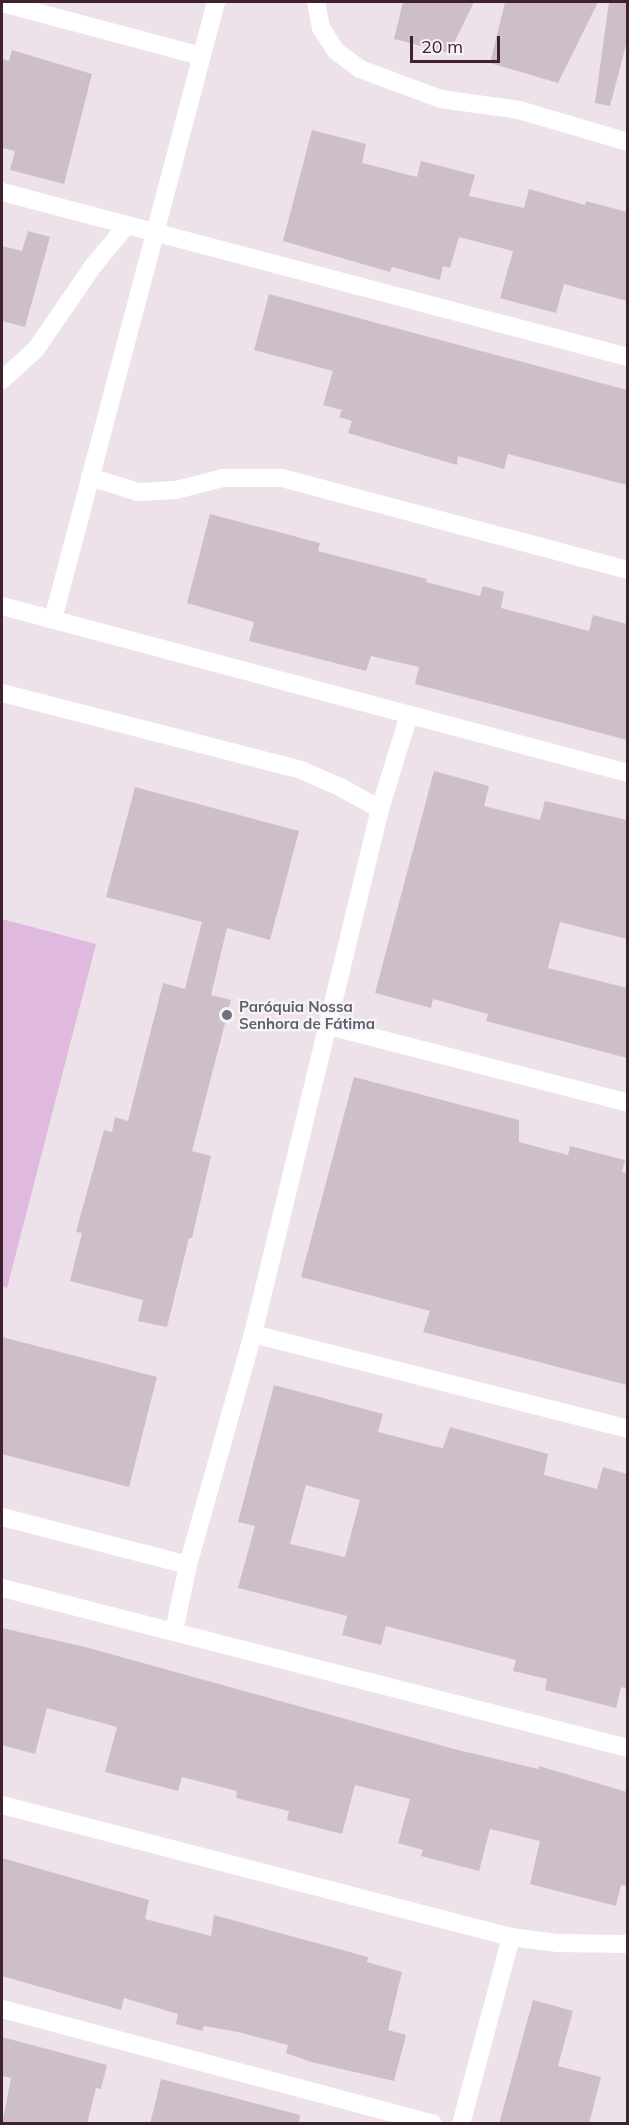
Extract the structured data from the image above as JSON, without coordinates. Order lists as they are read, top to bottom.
{
  "places": ["Paróquia Nossa Senhora de Fátima"],
  "scale_bar": "20 m"
}
